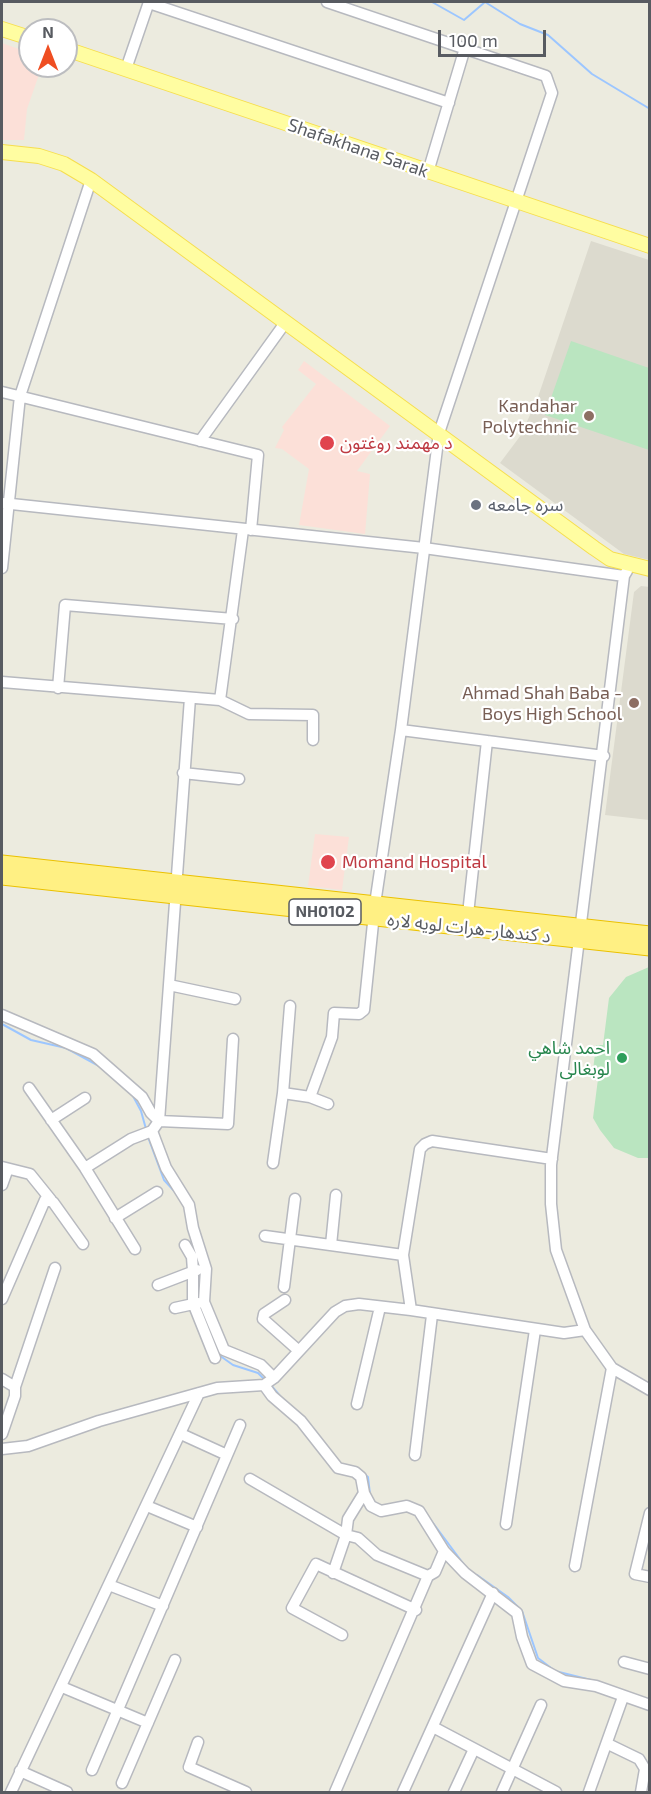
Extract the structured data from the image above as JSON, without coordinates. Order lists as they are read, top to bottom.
{
  "streets": {
    "highway": ["NH0102", "د کندهار-هرات لويه لاره"],
    "main road": ["Shafakhana Sarak"]
  },
  "places": [
    "Kandahar Polytechnic",
    "د مهمند روغتون",
    "سره جامعه",
    "Ahmad Shah Baba - Boys High School",
    "Momand Hospital",
    "احمد شاهي لوبغالی"
  ],
  "scale_bar": "100 m",
  "north": "top"
}
